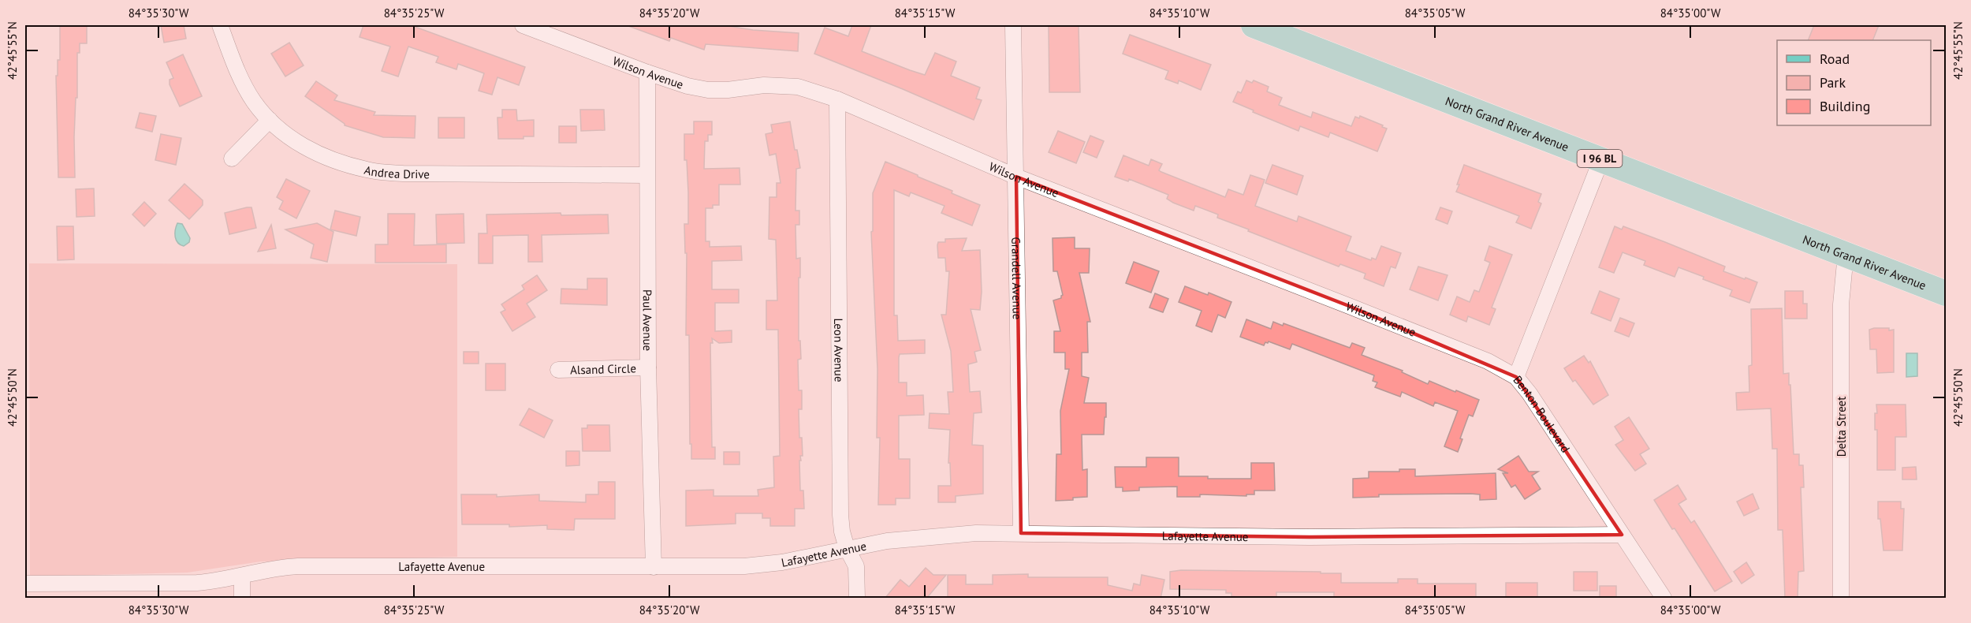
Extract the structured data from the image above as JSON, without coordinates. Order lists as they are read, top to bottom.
{
  "streets": {
    "main road": ["North Grand River Avenue", "I 96 BL"],
    "street": [
      "Wilson Avenue",
      "Andrea Drive",
      "Grandell Avenue",
      "Paul Avenue",
      "Leon Avenue",
      "Alsand Circle",
      "Benton Boulevard",
      "Delta Street",
      "Lafayette Avenue"
    ]
  },
  "crossings": [
    ["Wilson Avenue", "Grandell Avenue"],
    ["Wilson Avenue", "Paul Avenue"],
    ["Wilson Avenue", "Leon Avenue"],
    ["Wilson Avenue", "Benton Boulevard"],
    ["North Grand River Avenue", "Benton Boulevard"],
    ["North Grand River Avenue", "Delta Street"],
    ["Andrea Drive", "Paul Avenue"],
    ["Grandell Avenue", "Lafayette Avenue"],
    ["Paul Avenue", "Alsand Circle"],
    ["Paul Avenue", "Lafayette Avenue"],
    ["Leon Avenue", "Lafayette Avenue"],
    ["Benton Boulevard", "Lafayette Avenue"]
  ],
  "legend": ["Road", "Park", "Building"],
  "coordinates": [
    "84°35'30\"W",
    "84°35'25\"W",
    "84°35'20\"W",
    "84°35'15\"W",
    "84°35'10\"W",
    "84°35'05\"W",
    "84°35'00\"W",
    "42°45'55\"N",
    "42°45'50\"N"
  ]
}
